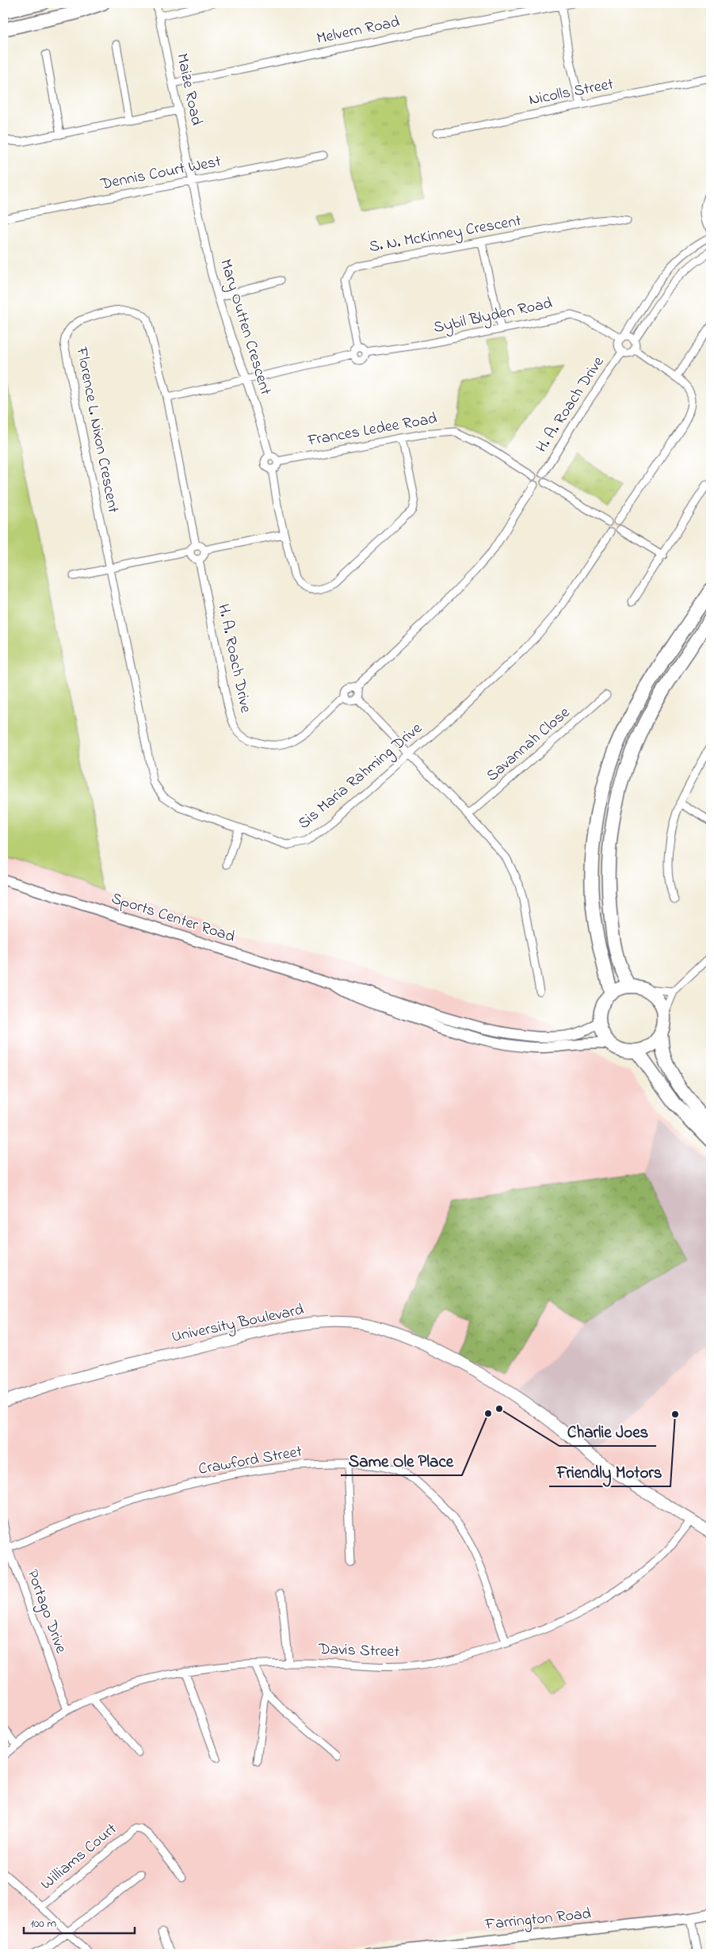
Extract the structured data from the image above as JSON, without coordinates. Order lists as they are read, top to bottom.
{
  "streets": {
    "main road": ["Sports Center Road", "University Boulevard", "Farrington Road"],
    "street": [
      "Melvern Road",
      "Maize Road",
      "Nicolls Street",
      "Dennis Court West",
      "S. N. McKinney Crescent",
      "Sybil Blyden Road",
      "Mary Outten Crescent",
      "H. A. Roach Drive",
      "Florence L. Nixon Crescent",
      "Frances Ledee Road",
      "Savannah Close",
      "Sis Maria Rahming Drive",
      "Crawford Street",
      "Portago Drive",
      "Davis Street",
      "Williams Court"
    ]
  },
  "crossings": [
    ["Melvern Road", "Maize Road"],
    ["Maize Road", "Dennis Court West"],
    ["Maize Road", "Mary Outten Crescent"],
    ["Dennis Court West", "Mary Outten Crescent"],
    ["S. N. McKinney Crescent", "Sybil Blyden Road"],
    ["Sybil Blyden Road", "Mary Outten Crescent"],
    ["Sybil Blyden Road", "H. A. Roach Drive"],
    ["Sybil Blyden Road", "Florence L. Nixon Crescent"],
    ["Mary Outten Crescent", "Frances Ledee Road"],
    ["H. A. Roach Drive", "Florence L. Nixon Crescent"],
    ["H. A. Roach Drive", "Frances Ledee Road"],
    ["Florence L. Nixon Crescent", "Sis Maria Rahming Drive"],
    ["University Boulevard", "Davis Street"],
    ["Crawford Street", "Portago Drive"],
    ["Crawford Street", "Davis Street"],
    ["Portago Drive", "Davis Street"]
  ],
  "places": ["Charlie Joes", "Same Ole Place", "Friendly Motors"],
  "scale_bar": "100 m"
}
